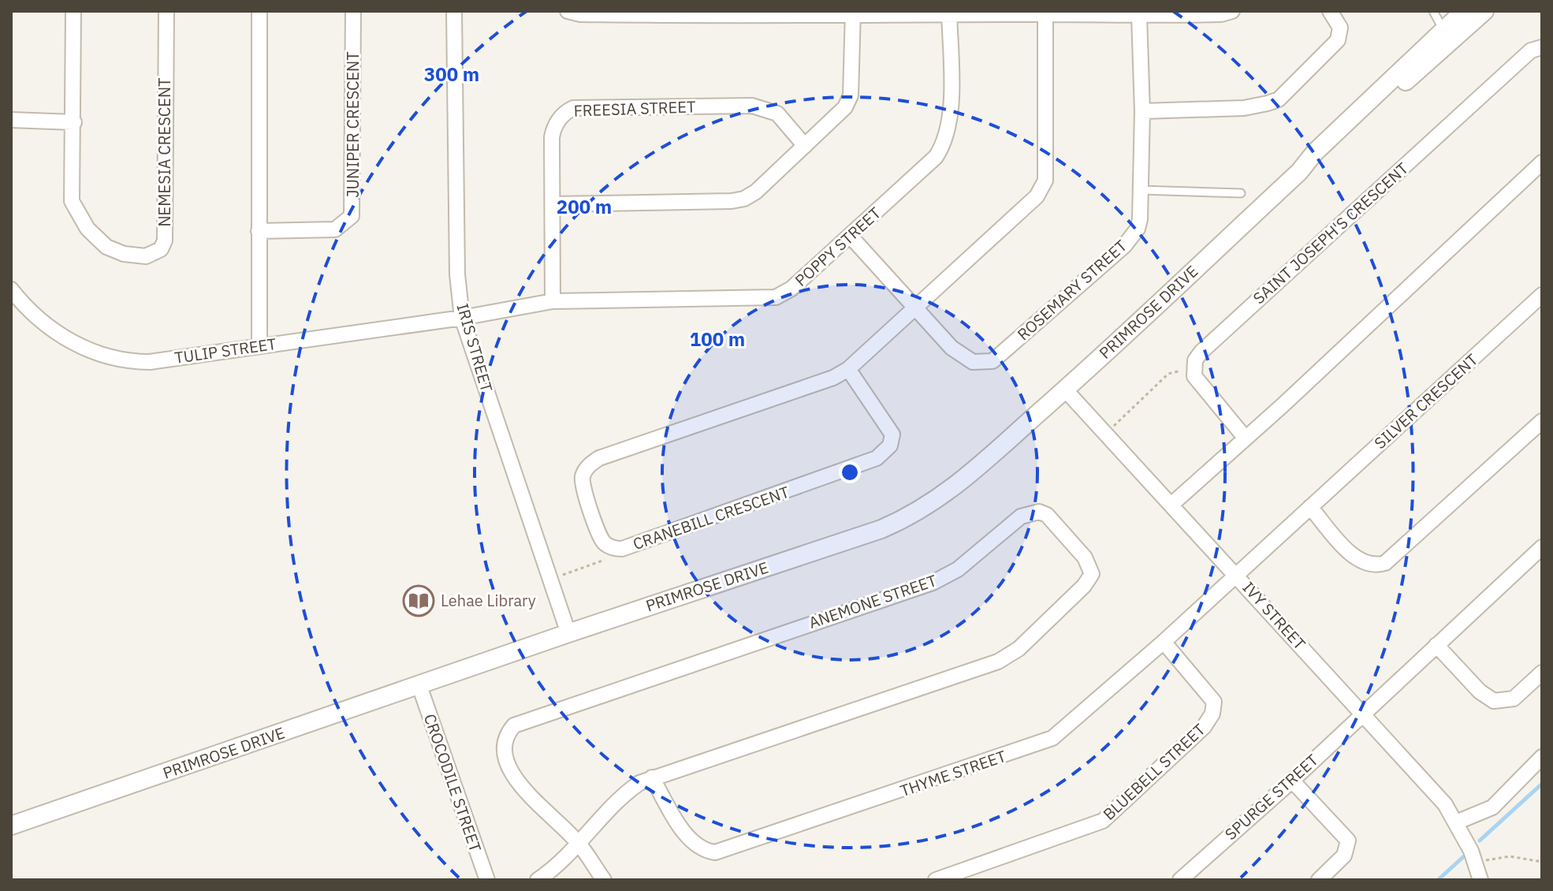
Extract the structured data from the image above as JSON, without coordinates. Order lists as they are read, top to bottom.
{
  "streets": {
    "street": [
      "FREESIA STREET",
      "JUNIPER CRESCENT",
      "NEMESIA CRESCENT",
      "SAINT JOSEPH'S CRESCENT",
      "POPPY STREET",
      "ROSEMARY STREET",
      "PRIMROSE DRIVE",
      "IRIS STREET",
      "TULIP STREET",
      "SILVER CRESCENT",
      "CRANEBILL CRESCENT",
      "ANEMONE STREET",
      "IVY STREET",
      "BLUEBELL STREET",
      "THYME STREET",
      "CROCODILE STREET",
      "SPURGE STREET"
    ]
  },
  "crossings": [
    ["FREESIA STREET", "POPPY STREET"],
    ["POPPY STREET", "ROSEMARY STREET"],
    ["POPPY STREET", "IRIS STREET"],
    ["POPPY STREET", "TULIP STREET"],
    ["ROSEMARY STREET", "CRANEBILL CRESCENT"],
    ["PRIMROSE DRIVE", "IRIS STREET"],
    ["PRIMROSE DRIVE", "IVY STREET"],
    ["PRIMROSE DRIVE", "CROCODILE STREET"],
    ["IRIS STREET", "TULIP STREET"],
    ["SILVER CRESCENT", "IVY STREET"],
    ["SILVER CRESCENT", "THYME STREET"],
    ["ANEMONE STREET", "THYME STREET"],
    ["IVY STREET", "THYME STREET"],
    ["IVY STREET", "SPURGE STREET"],
    ["BLUEBELL STREET", "THYME STREET"]
  ],
  "places": {
    "library": ["Lehae Library"]
  },
  "rings": ["300 m", "200 m", "100 m"]
}
